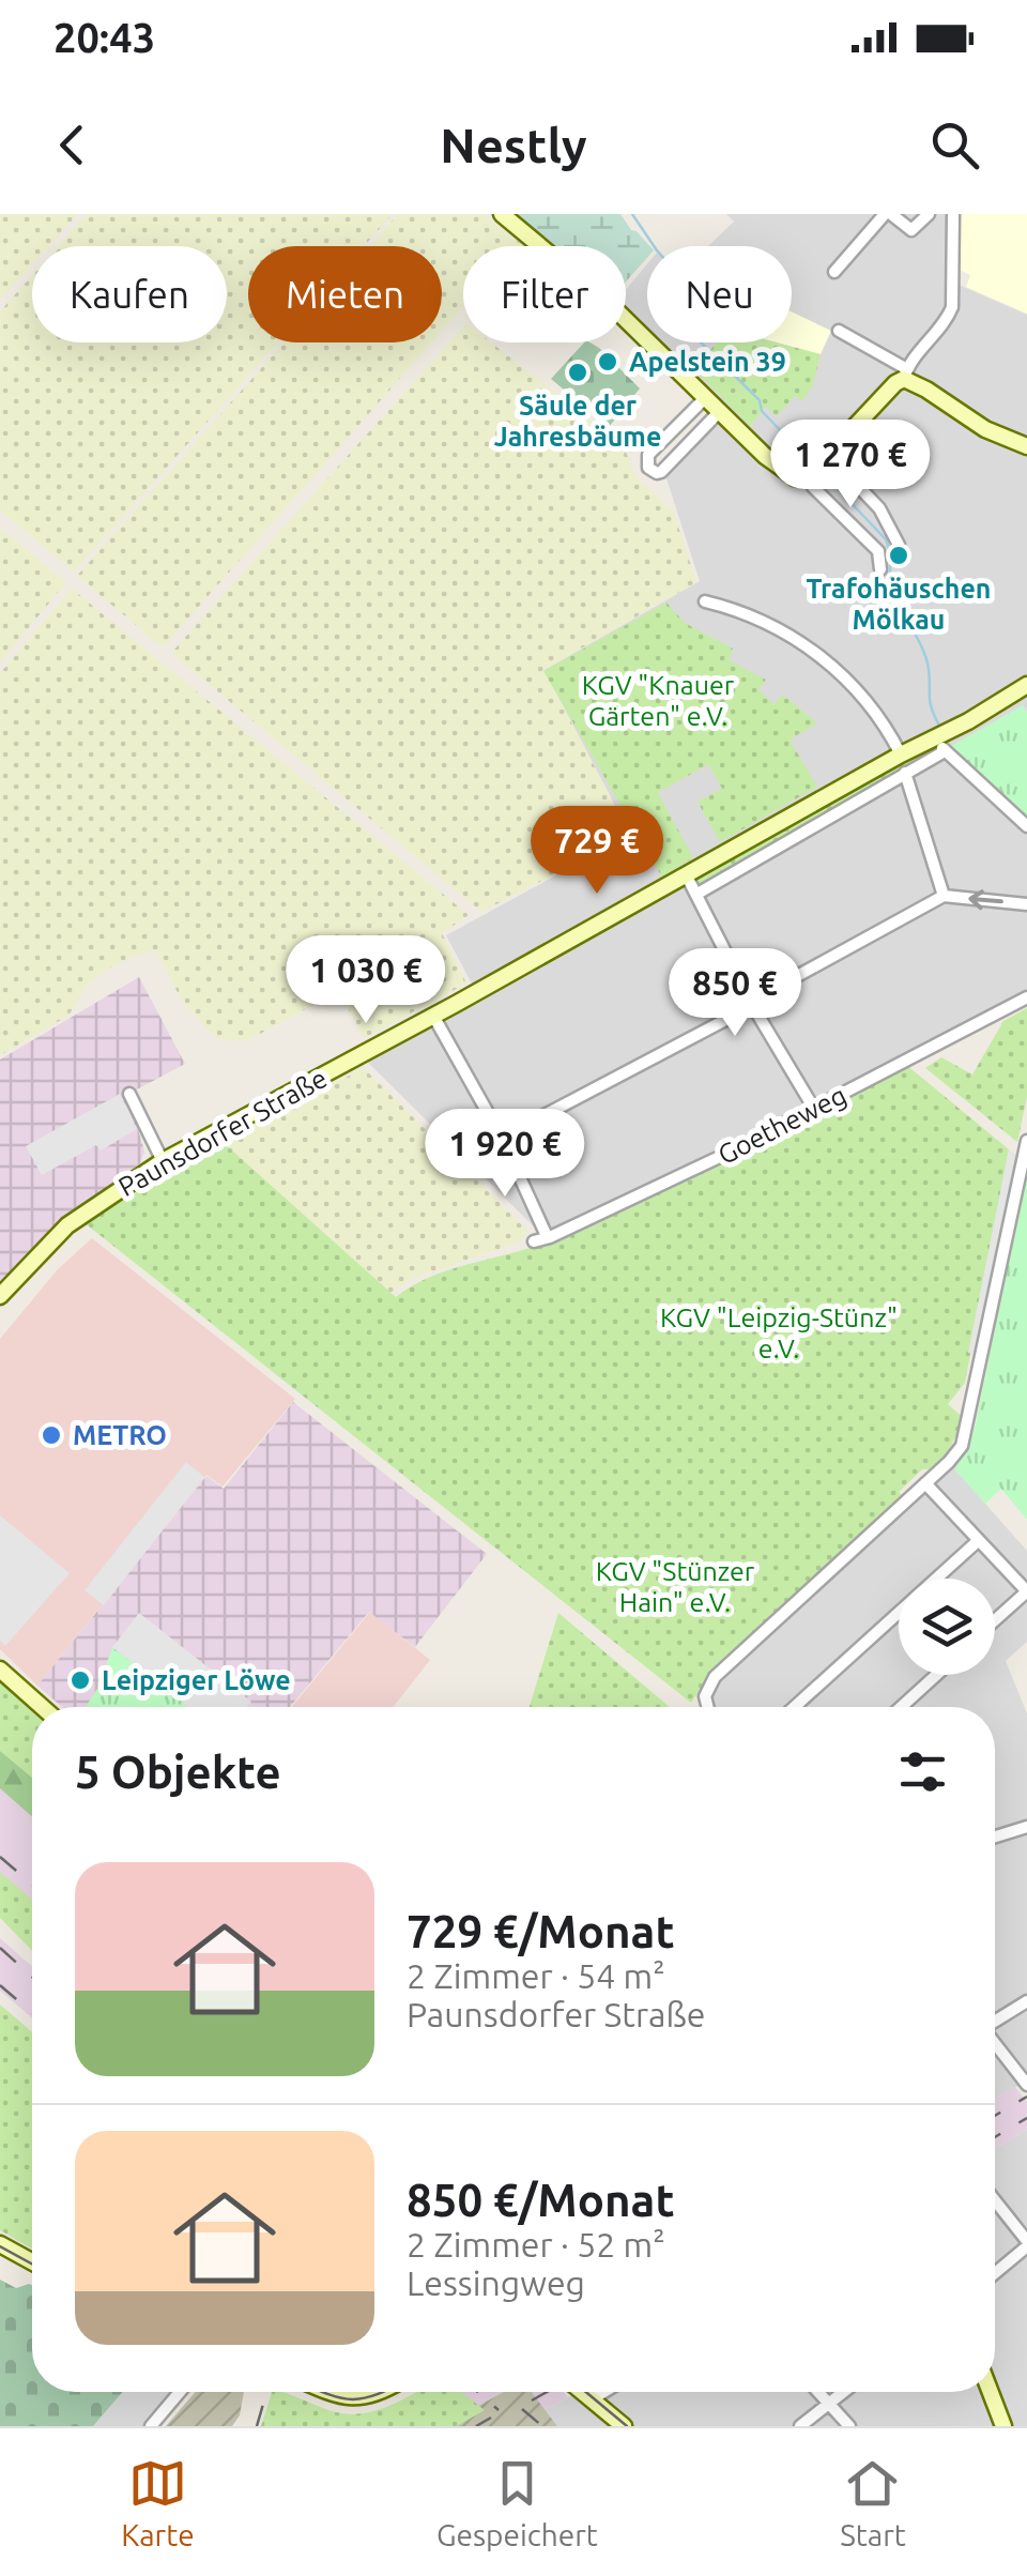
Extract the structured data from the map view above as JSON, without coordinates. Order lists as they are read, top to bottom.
{
  "streets": {
    "main road": ["Paunsdorfer Straße"],
    "street": ["Goetheweg"]
  },
  "parks": ["KGV \"Knauer Gärten\" e.V.", "KGV \"Leipzig-Stünz\" e.V.", "KGV \"Stünzer Hain\" e.V."],
  "places": [
    "Apelstein 39",
    "Säule der Jahresbäume",
    "Trafohäuschen Mölkau",
    "METRO",
    "Leipziger Löwe"
  ],
  "page": {
    "status": "20:43",
    "header": "Nestly",
    "chip": [
      "Kaufen",
      "Mieten",
      "Filter",
      "Neu"
    ],
    "price": [
      "1 270 €",
      "729 €",
      "1 030 €",
      "850 €",
      "1 920 €"
    ],
    "heading": "5 Objekte",
    "list": [
      {
        "name": "729 €/Monat",
        "note": "2 Zimmer · 54 m² · Paunsdorfer Straße"
      },
      {
        "name": "850 €/Monat",
        "note": "2 Zimmer · 52 m² · Lessingweg"
      }
    ],
    "tabs": ["Karte", "Gespeichert", "Start"]
  }
}
